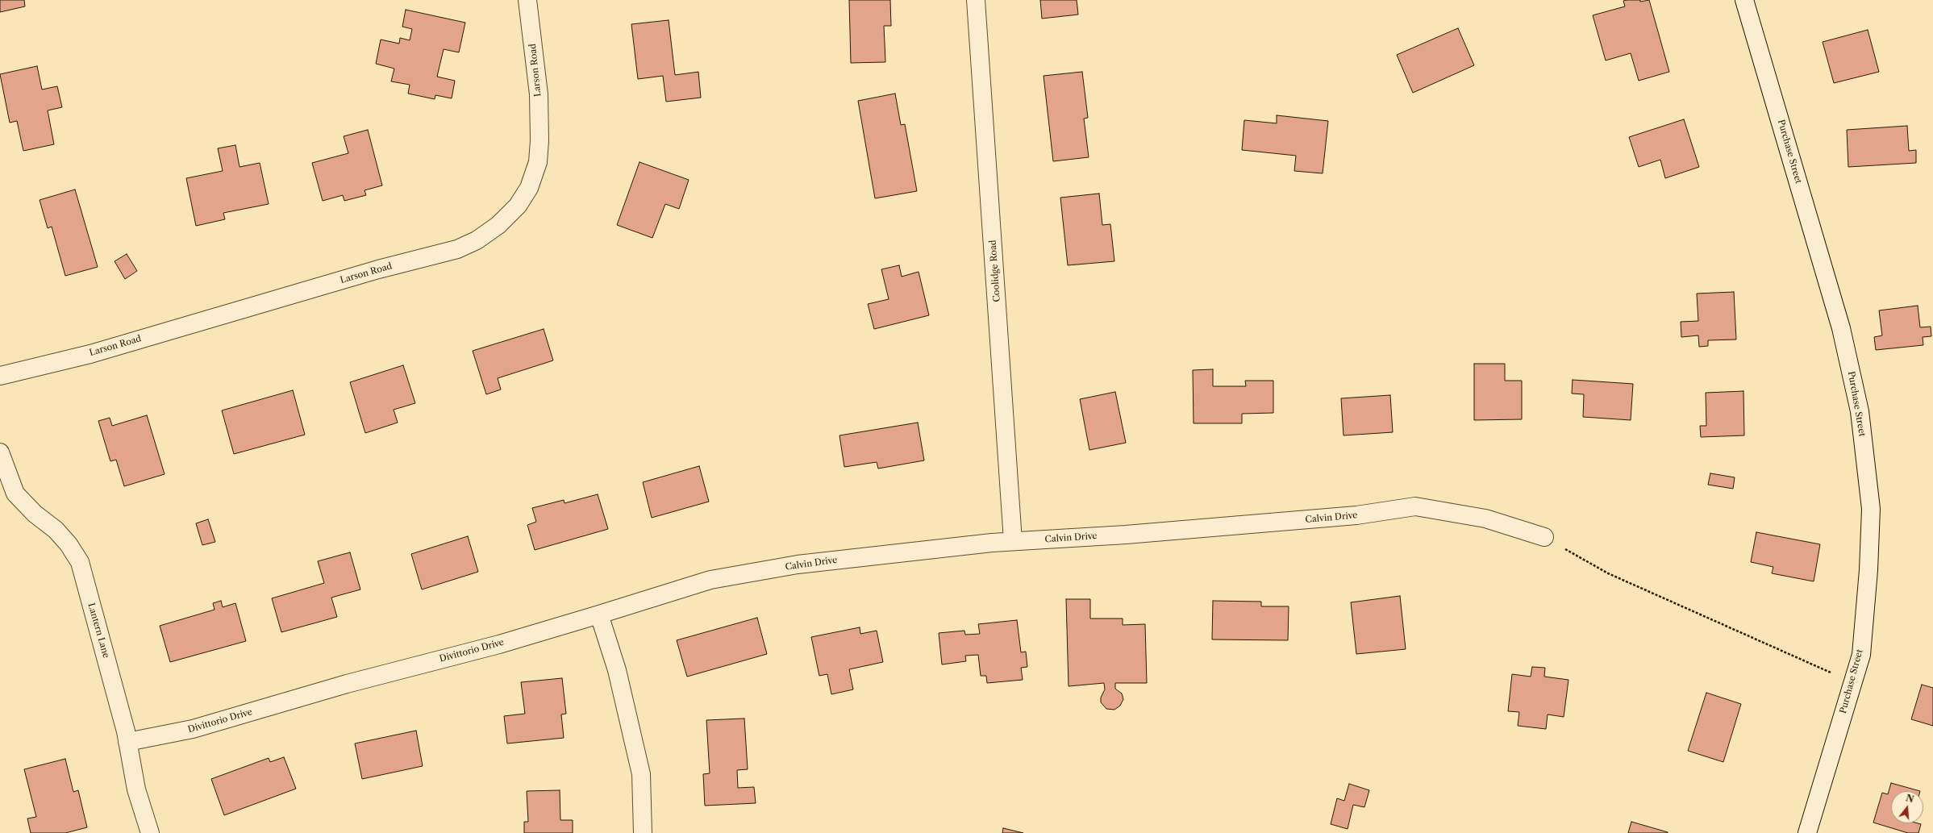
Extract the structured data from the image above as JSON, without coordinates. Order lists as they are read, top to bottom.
{
  "streets": {
    "street": [
      "Larson Road",
      "Purchase Street",
      "Coolidge Road",
      "Calvin Drive",
      "Lantern Lane",
      "Divittorio Drive"
    ]
  },
  "crossings": [
    ["Coolidge Road", "Calvin Drive"],
    ["Calvin Drive", "Divittorio Drive"],
    ["Lantern Lane", "Divittorio Drive"]
  ],
  "north": "top"
}
